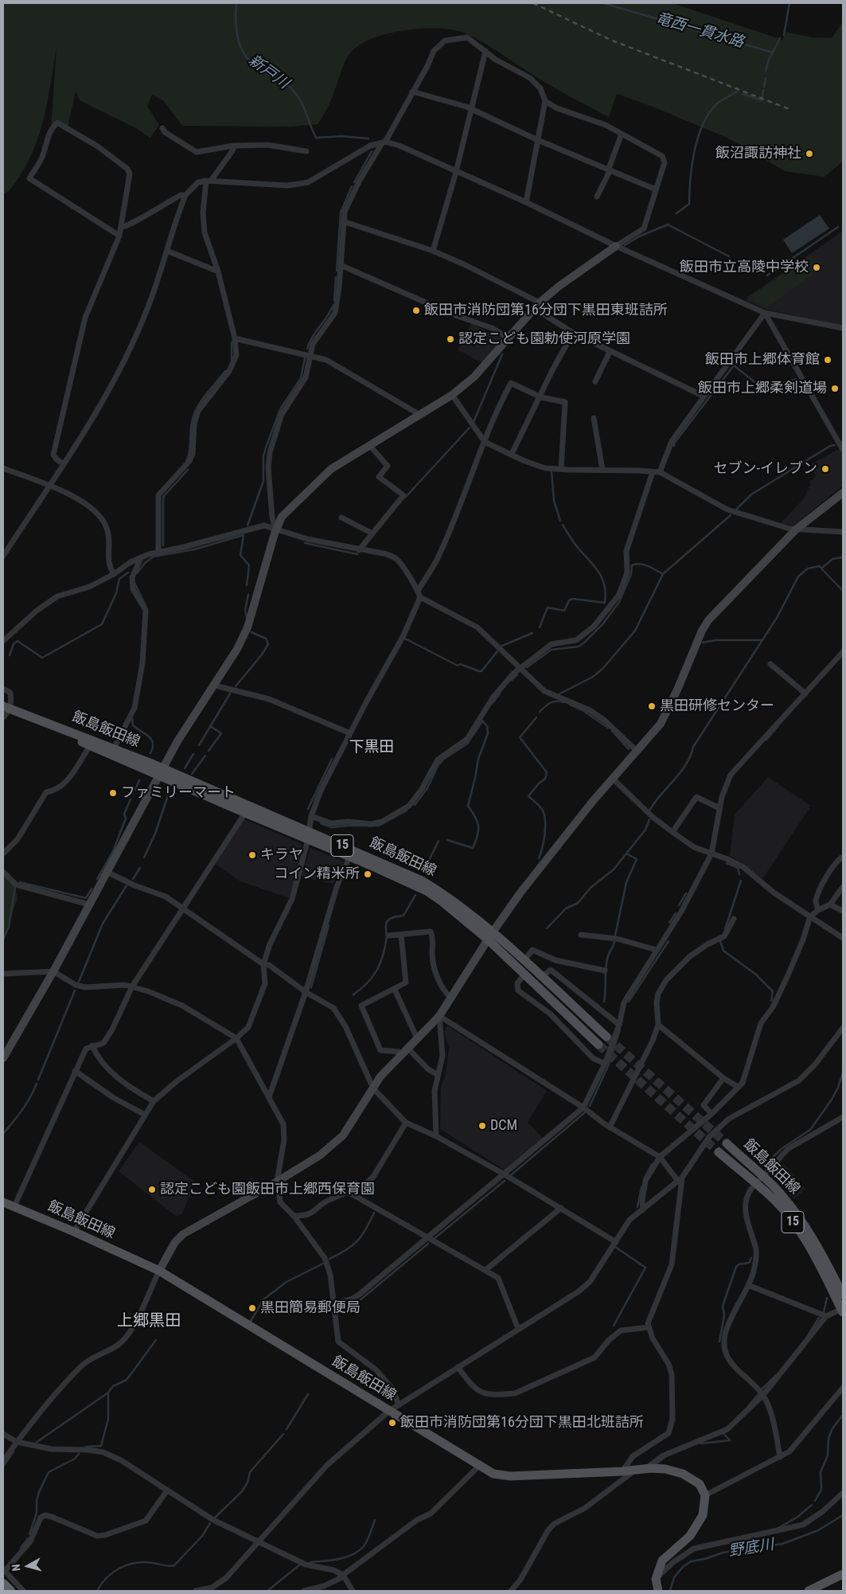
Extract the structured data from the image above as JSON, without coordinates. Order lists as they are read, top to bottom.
{
  "streets": {
    "main road": ["飯島飯田線", "15"]
  },
  "districts": ["下黒田", "上郷黒田"],
  "water": ["竜西一貫水路", "新戸川", "野底川"],
  "places": [
    "飯沼諏訪神社",
    "飯田市立高陵中学校",
    "飯田市消防団第16分団下黒田東班詰所",
    "認定こども園勅使河原学園",
    "飯田市上郷体育館",
    "飯田市上郷柔剣道場",
    "セブン-イレブン",
    "黒田研修センター",
    "ファミリーマート",
    "キラヤ",
    "コイン精米所",
    "DCM",
    "認定こども園飯田市上郷西保育園",
    "黒田簡易郵便局",
    "飯田市消防団第16分団下黒田北班詰所"
  ],
  "north": "left"
}
